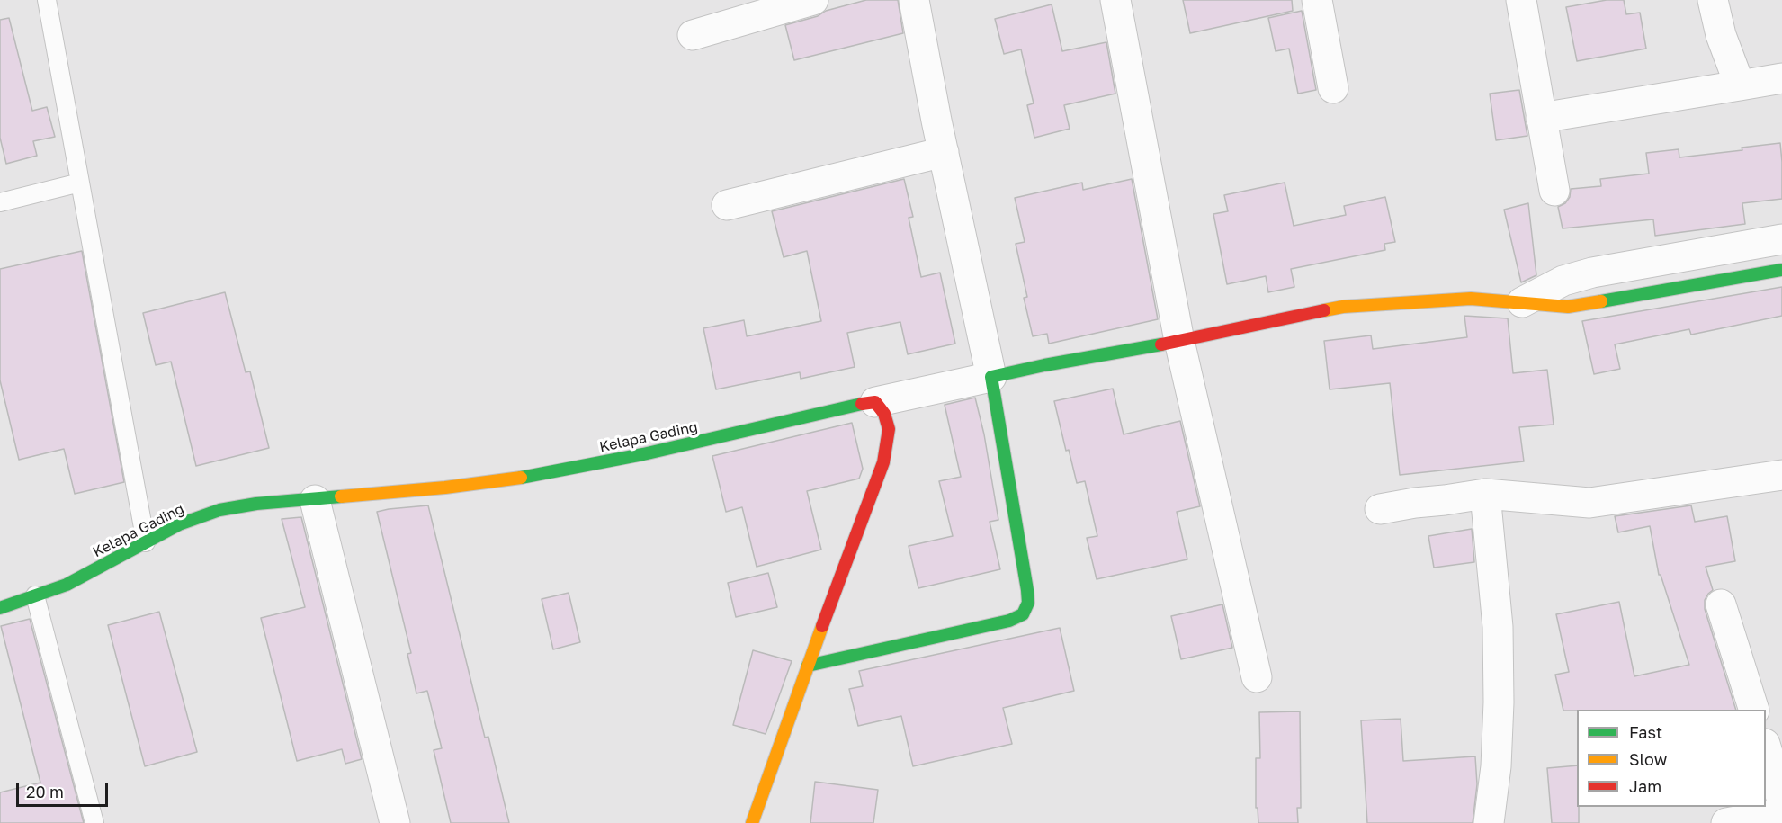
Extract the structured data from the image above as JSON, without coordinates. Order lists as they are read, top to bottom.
{
  "streets": {
    "street": ["Kelapa Gading"]
  },
  "legend": ["Fast", "Slow", "Jam"],
  "scale_bar": "20 m"
}
